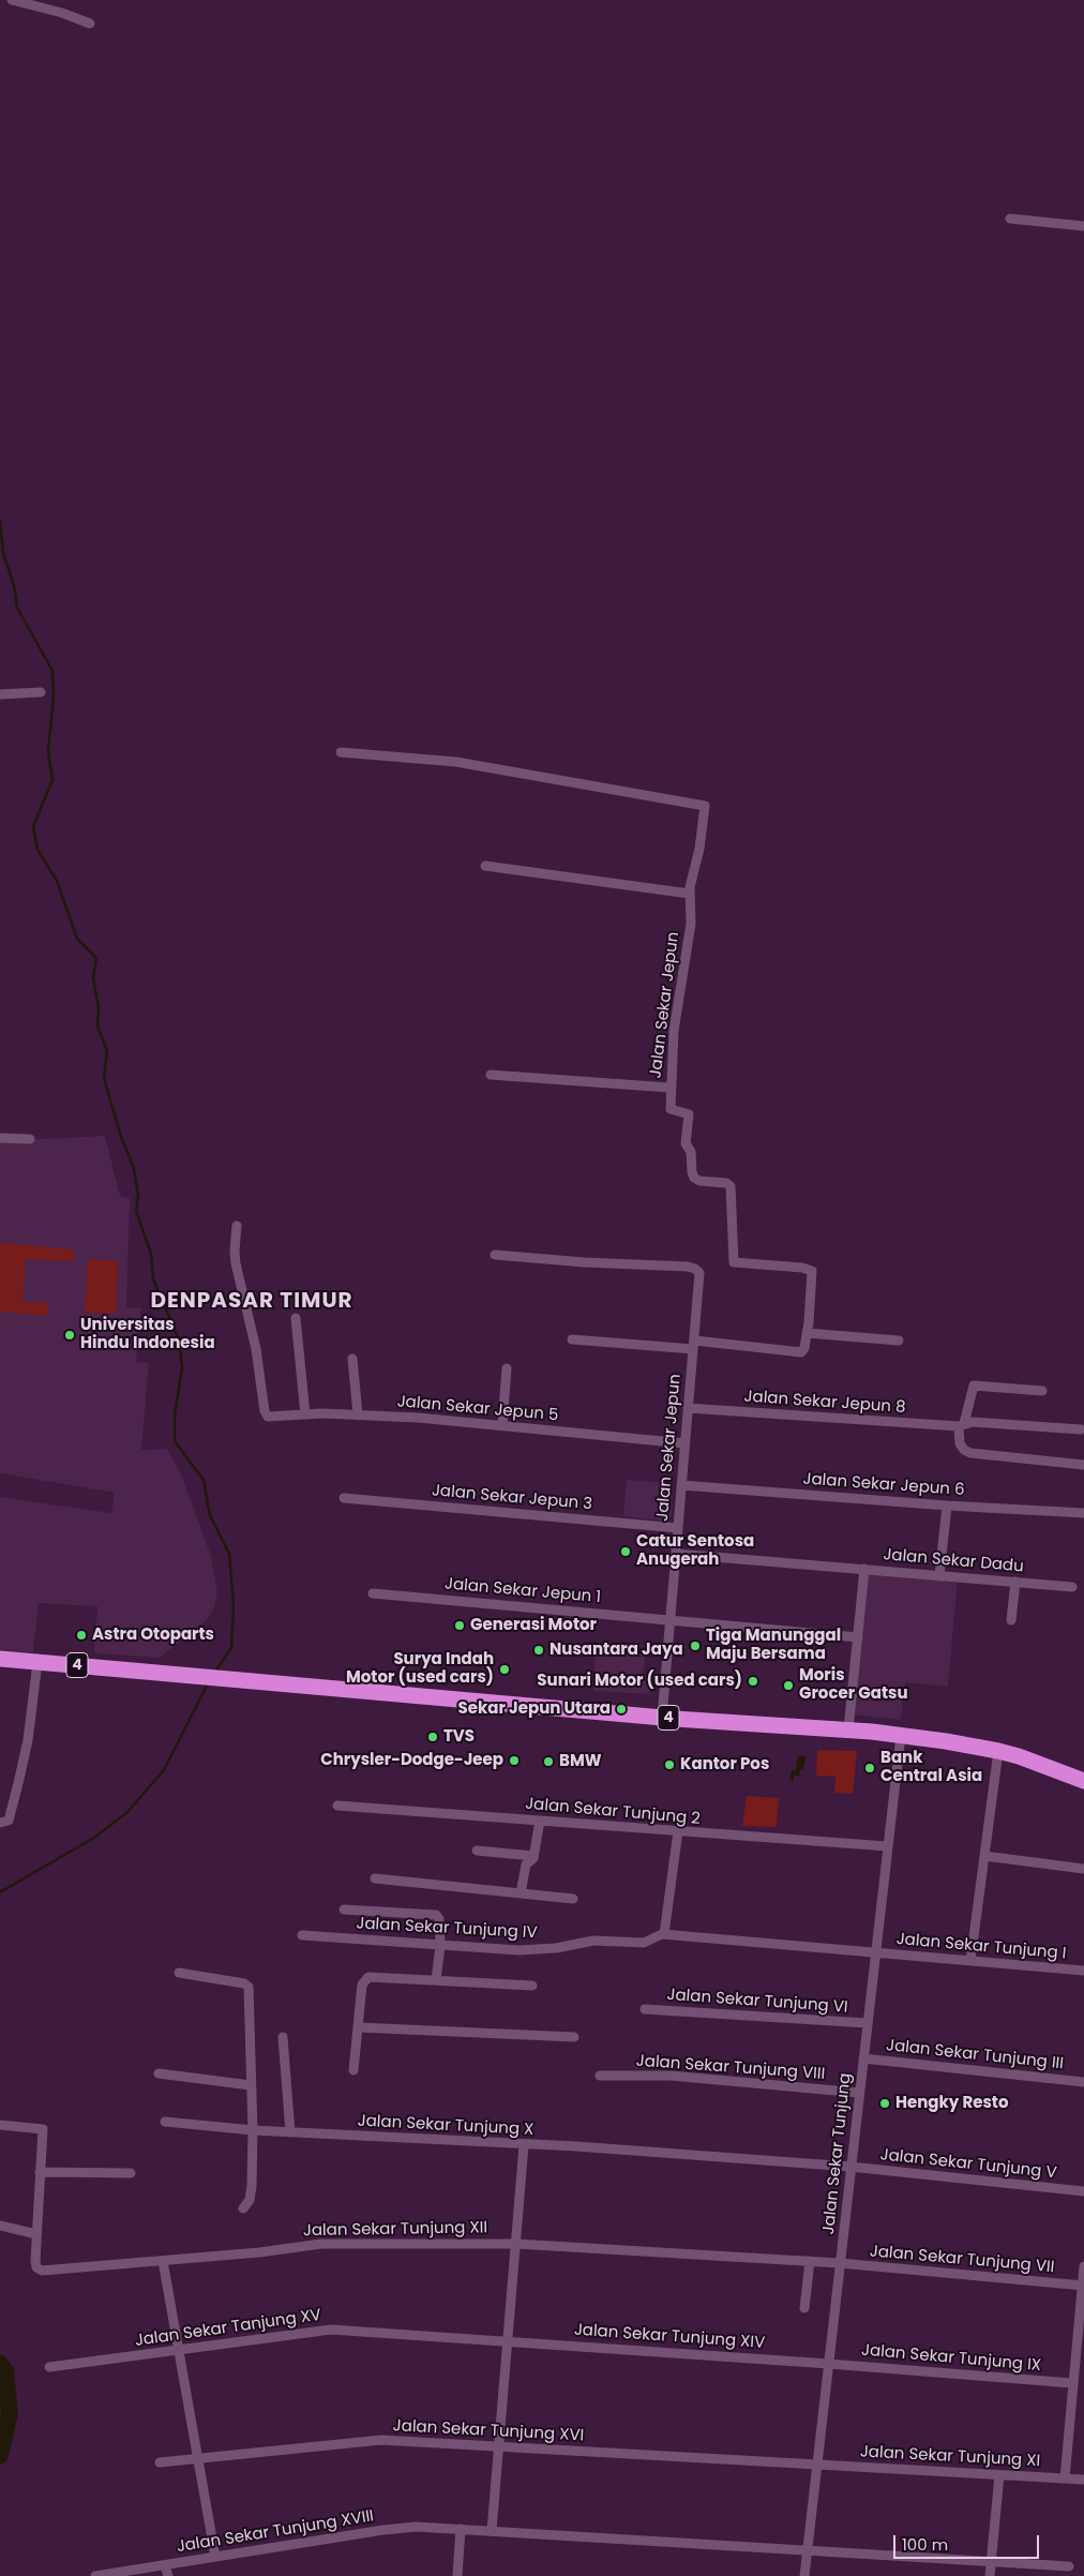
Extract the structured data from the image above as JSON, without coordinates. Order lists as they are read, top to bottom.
{
  "streets": {
    "highway": ["4"],
    "street": [
      "Jalan Sekar Jepun",
      "Jalan Sekar Jepun 8",
      "Jalan Sekar Jepun 5",
      "Jalan Sekar Jepun 6",
      "Jalan Sekar Jepun 3",
      "Jalan Sekar Dadu",
      "Jalan Sekar Jepun 1",
      "Jalan Sekar Tunjung 2",
      "Jalan Sekar Tunjung IV",
      "Jalan Sekar Tunjung I",
      "Jalan Sekar Tunjung VI",
      "Jalan Sekar Tunjung III",
      "Jalan Sekar Tunjung VIII",
      "Jalan Sekar Tunjung X",
      "Jalan Sekar Tunjung",
      "Jalan Sekar Tunjung V",
      "Jalan Sekar Tunjung XII",
      "Jalan Sekar Tunjung VII",
      "Jalan Sekar Tanjung XV",
      "Jalan Sekar Tunjung XIV",
      "Jalan Sekar Tunjung IX",
      "Jalan Sekar Tunjung XVI",
      "Jalan Sekar Tunjung XI",
      "Jalan Sekar Tunjung XVIII"
    ]
  },
  "crossings": [
    ["Jalan Sekar Jepun", "Jalan Sekar Jepun 8"],
    ["Jalan Sekar Jepun", "Jalan Sekar Jepun 5"],
    ["Jalan Sekar Jepun", "Jalan Sekar Jepun 6"],
    ["Jalan Sekar Jepun", "Jalan Sekar Jepun 3"],
    ["Jalan Sekar Jepun", "Jalan Sekar Jepun 1"],
    ["Jalan Sekar Jepun", "4"],
    ["Jalan Sekar Dadu", "Jalan Sekar Jepun 1"],
    ["Jalan Sekar Dadu", "4"],
    ["4", "Jalan Sekar Tunjung"],
    ["Jalan Sekar Tunjung 2", "Jalan Sekar Tunjung"],
    ["Jalan Sekar Tunjung IV", "Jalan Sekar Tunjung I"],
    ["Jalan Sekar Tunjung IV", "Jalan Sekar Tunjung"],
    ["Jalan Sekar Tunjung I", "Jalan Sekar Tunjung"],
    ["Jalan Sekar Tunjung VI", "Jalan Sekar Tunjung"],
    ["Jalan Sekar Tunjung III", "Jalan Sekar Tunjung"],
    ["Jalan Sekar Tunjung VIII", "Jalan Sekar Tunjung"],
    ["Jalan Sekar Tunjung X", "Jalan Sekar Tunjung"],
    ["Jalan Sekar Tunjung X", "Jalan Sekar Tunjung V"],
    ["Jalan Sekar Tunjung", "Jalan Sekar Tunjung V"],
    ["Jalan Sekar Tunjung", "Jalan Sekar Tunjung XII"],
    ["Jalan Sekar Tunjung", "Jalan Sekar Tunjung VII"],
    ["Jalan Sekar Tunjung", "Jalan Sekar Tunjung XIV"],
    ["Jalan Sekar Tunjung", "Jalan Sekar Tunjung IX"],
    ["Jalan Sekar Tunjung", "Jalan Sekar Tunjung XVI"],
    ["Jalan Sekar Tunjung", "Jalan Sekar Tunjung XI"],
    ["Jalan Sekar Tunjung", "Jalan Sekar Tunjung XVIII"],
    ["Jalan Sekar Tunjung XII", "Jalan Sekar Tunjung VII"],
    ["Jalan Sekar Tanjung XV", "Jalan Sekar Tunjung XIV"],
    ["Jalan Sekar Tunjung XIV", "Jalan Sekar Tunjung IX"],
    ["Jalan Sekar Tunjung XVI", "Jalan Sekar Tunjung XI"]
  ],
  "districts": ["DENPASAR TIMUR"],
  "places": [
    "Universitas Hindu Indonesia",
    "Catur Sentosa Anugerah",
    "Generasi Motor",
    "Astra Otoparts",
    "Tiga Manunggal Maju Bersama",
    "Nusantara Jaya",
    "Surya Indah Motor (used cars)",
    "Sunari Motor (used cars)",
    "Moris Grocer Gatsu",
    "Sekar Jepun Utara",
    "TVS",
    "Chrysler-Dodge-Jeep",
    "BMW",
    "Kantor Pos",
    "Bank Central Asia",
    "Hengky Resto"
  ],
  "scale_bar": "100 m"
}
